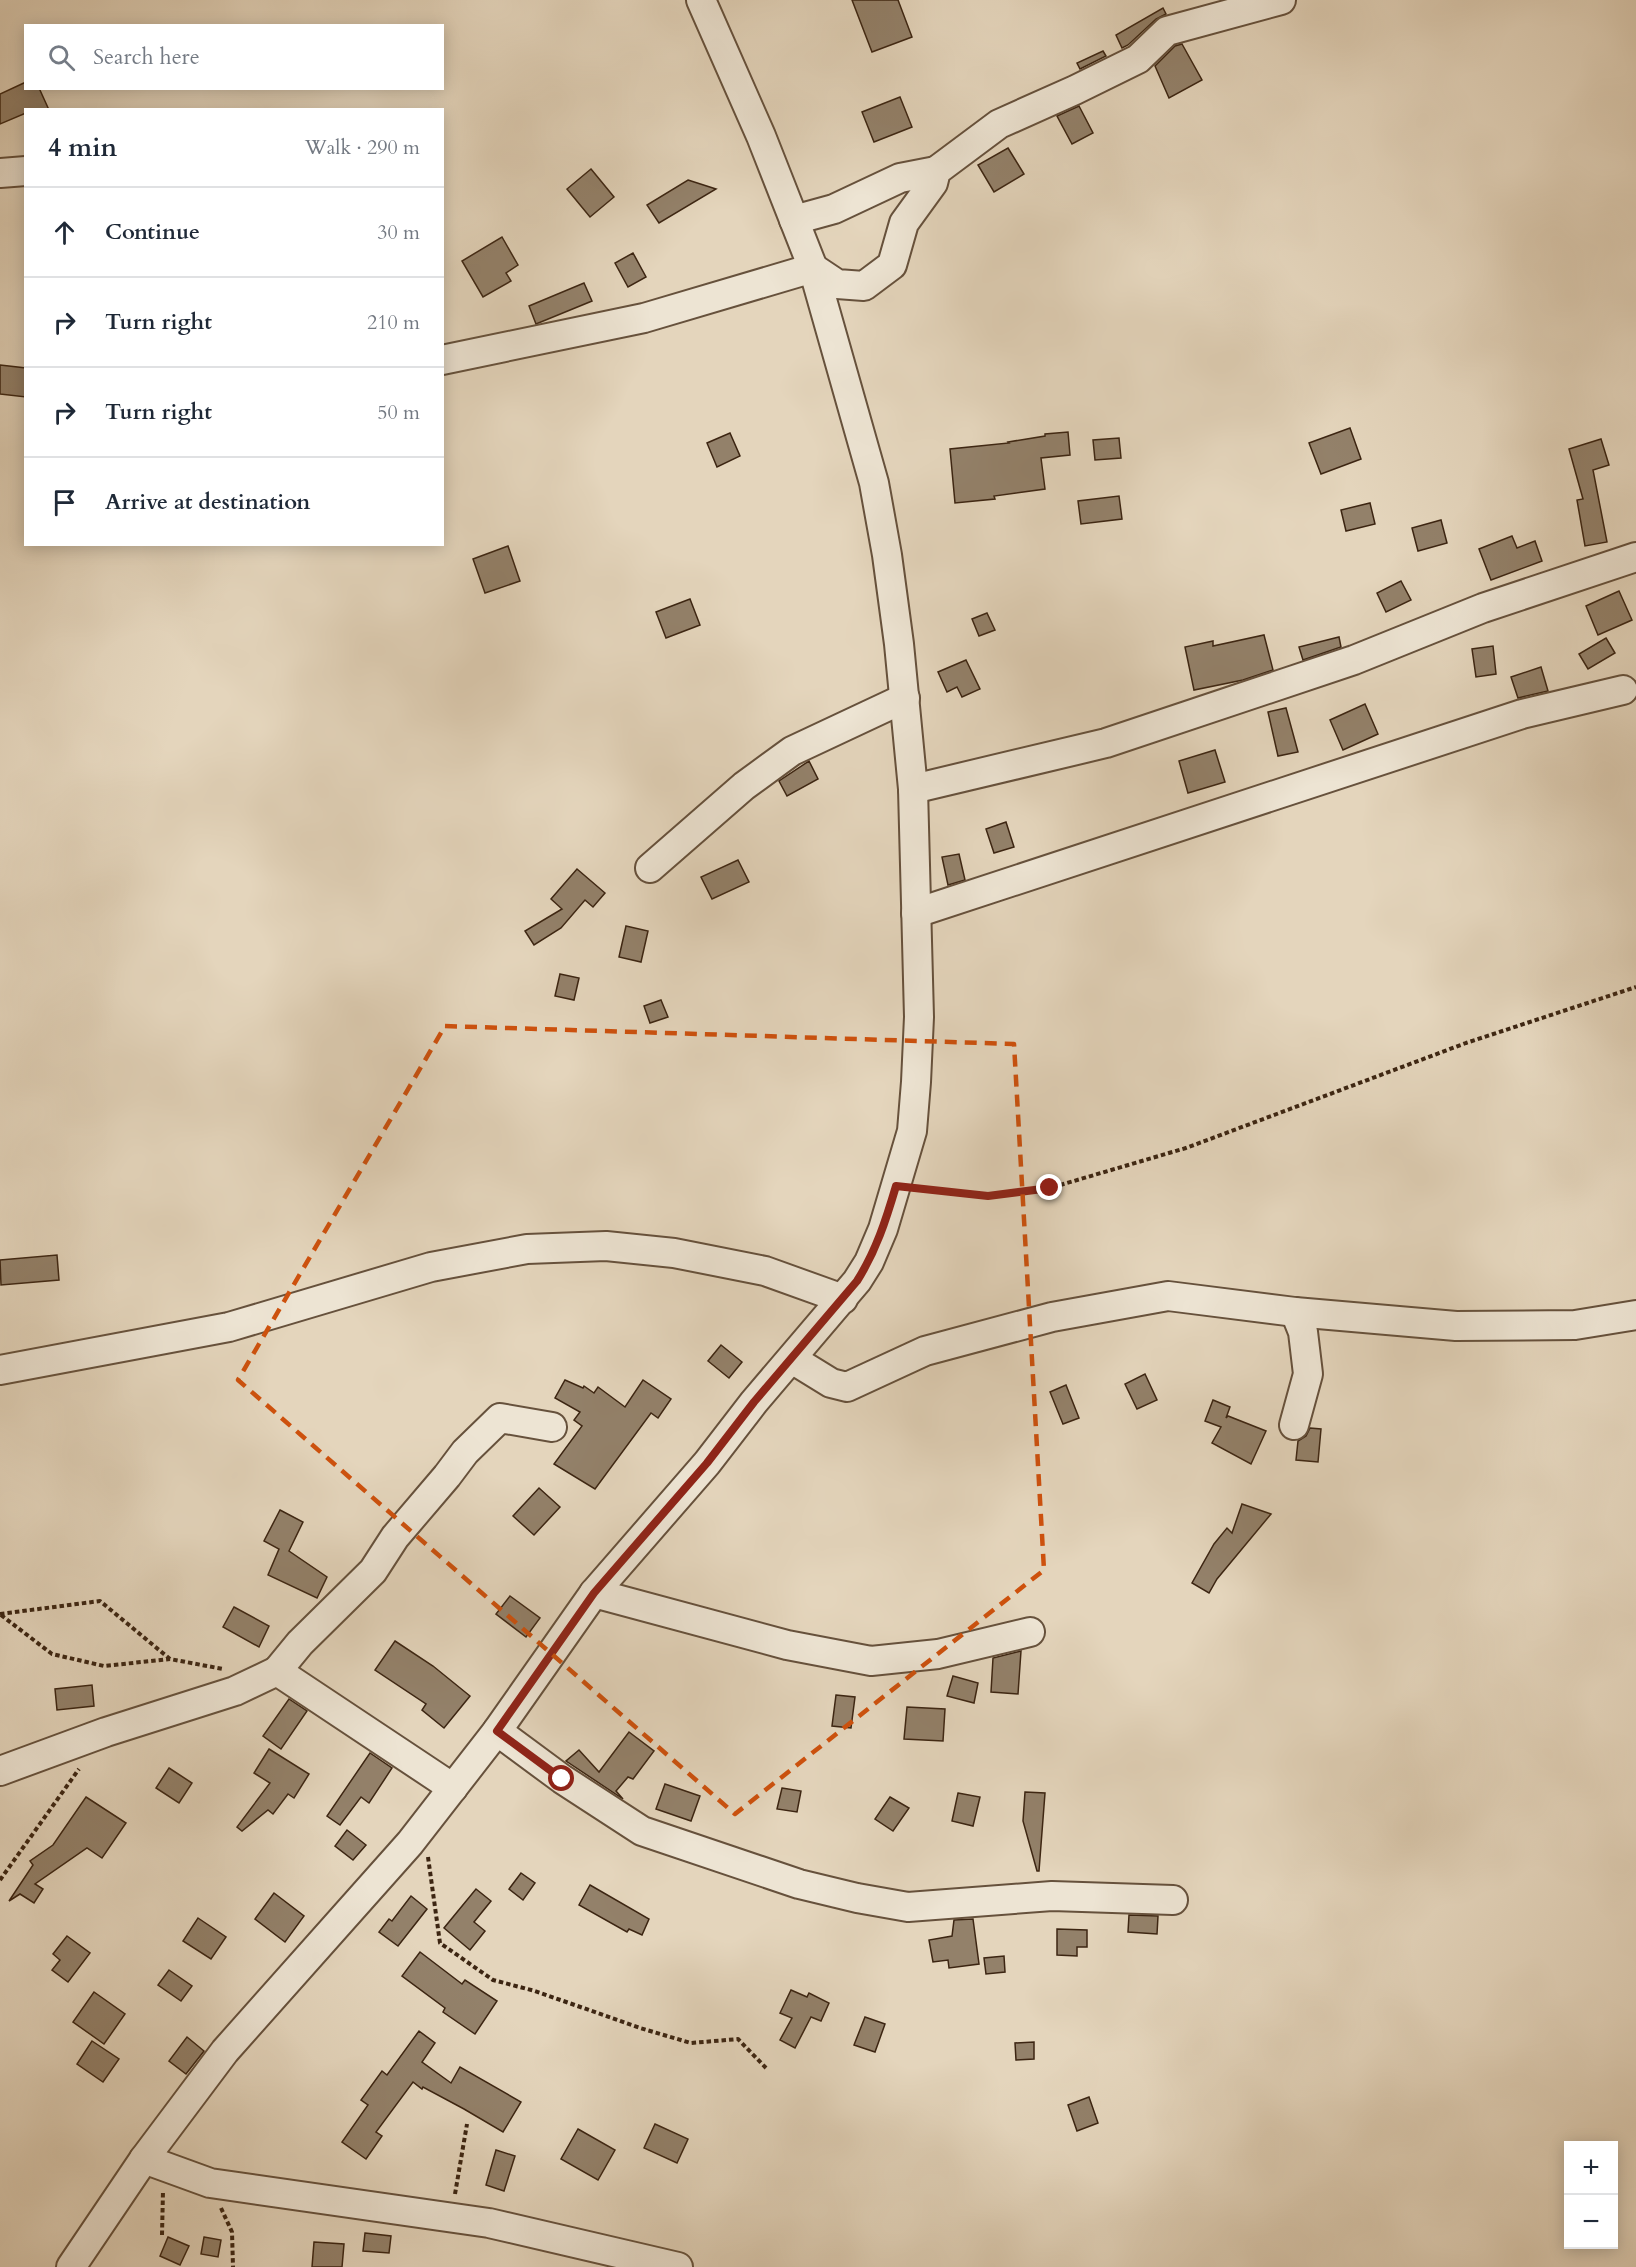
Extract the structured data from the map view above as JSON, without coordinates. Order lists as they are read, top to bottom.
{
  "page": {
    "search": "Search here",
    "heading": ["4 min", "Walk · 290 m"],
    "list": [
      ["Continue", "30 m"],
      ["Turn right", "210 m"],
      ["Turn right", "50 m"],
      "Arrive at destination"
    ],
    "map_buttons": ["+", "−"]
  }
}
